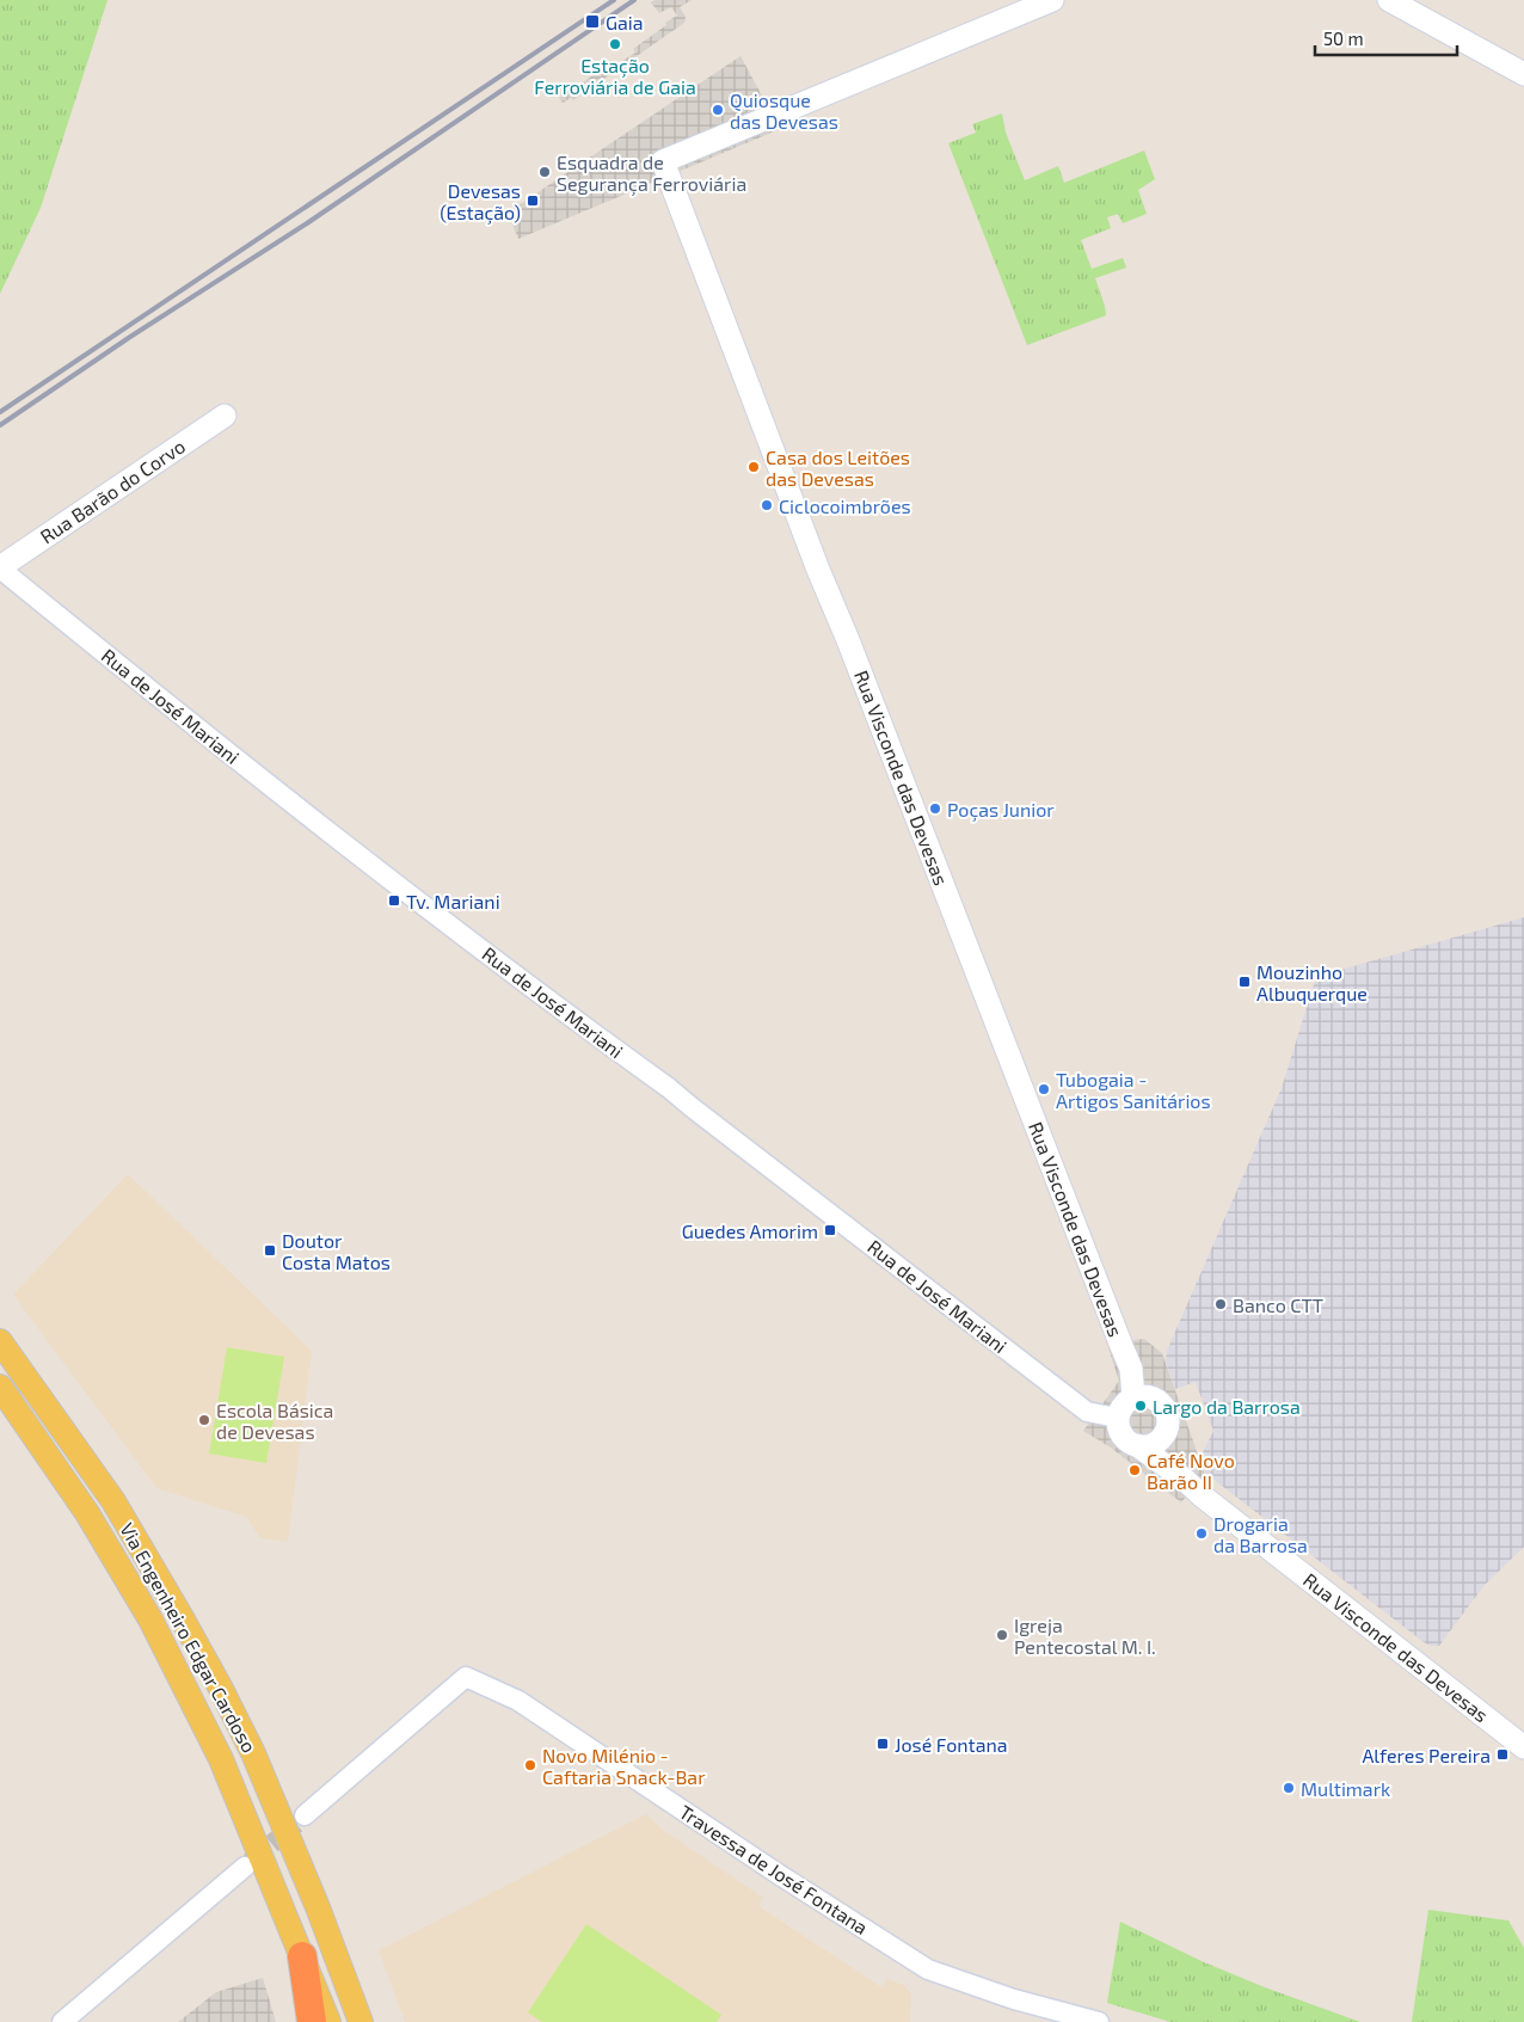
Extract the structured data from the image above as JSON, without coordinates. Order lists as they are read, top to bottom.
{
  "streets": {
    "main road": ["Rua Barão do Corvo", "Rua Visconde das Devesas", "Via Engenheiro Edgar Cardoso"],
    "street": ["Rua de José Mariani", "Travessa de José Fontana"]
  },
  "crossings": [
    ["Rua Barão do Corvo", "Rua de José Mariani"],
    ["Rua de José Mariani", "Rua Visconde das Devesas"]
  ],
  "places": {
    "transit": [
      "Gaia",
      "Devesas (Estação)",
      "Tv. Mariani",
      "Mouzinho Albuquerque",
      "Guedes Amorim",
      "Doutor Costa Matos",
      "José Fontana",
      "Alferes Pereira"
    ],
    "other": [
      "Estação Ferroviária de Gaia",
      "Quiosque das Devesas",
      "Esquadra de Segurança Ferroviária",
      "Casa dos Leitões das Devesas",
      "Ciclocoimbrões",
      "Poças Junior",
      "Tubogaia - Artigos Sanitários",
      "Banco CTT",
      "Largo da Barrosa",
      "Escola Básica de Devesas",
      "Café Novo Barão II",
      "Drogaria da Barrosa",
      "Igreja Pentecostal M. I.",
      "Novo Milénio - Caftaria Snack-Bar",
      "Multimark"
    ]
  },
  "scale_bar": "50 m"
}
